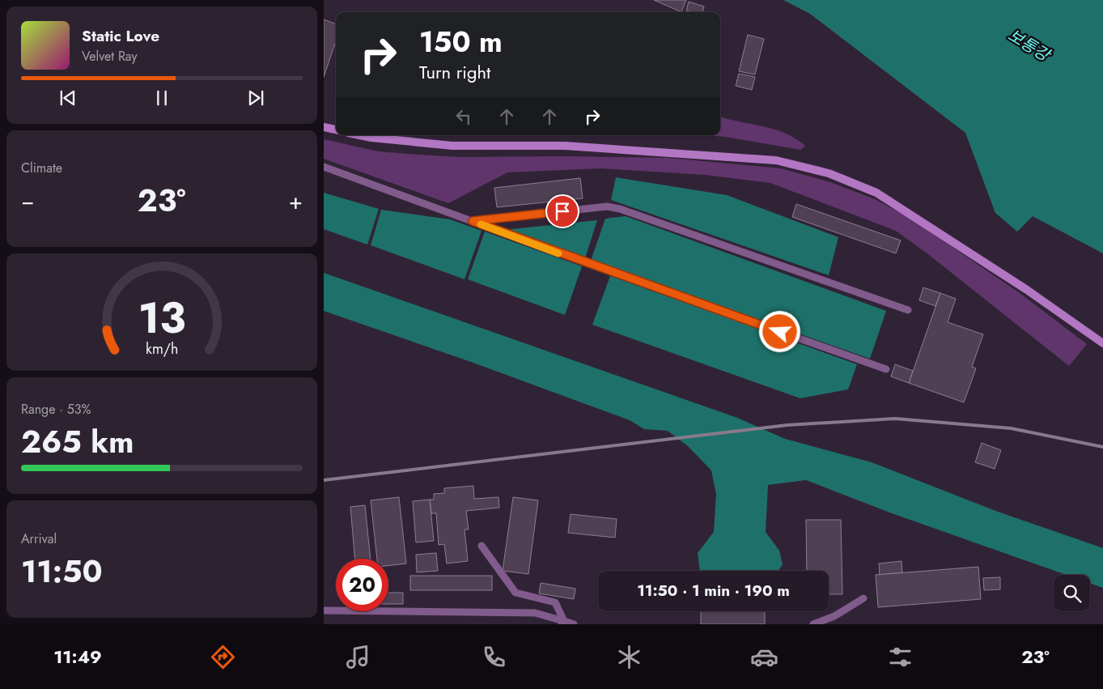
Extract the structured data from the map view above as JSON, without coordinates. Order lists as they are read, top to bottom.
{
  "water": ["보통강"],
  "page": {
    "turn": ["150 m", "Turn right"],
    "song": ["Static Love", "Velvet Ray"],
    "tile": [
      "Climate",
      ["Range · 53%", "265 km"],
      ["Arrival", "11:50"]
    ],
    "heat": ["−", "23°", "+"],
    "limit": "20",
    "trip": "11:50 · 1 min · 190 m",
    "tabs": ["11:49", "23°"],
    "gauge": ["13", "km/h"]
  }
}
